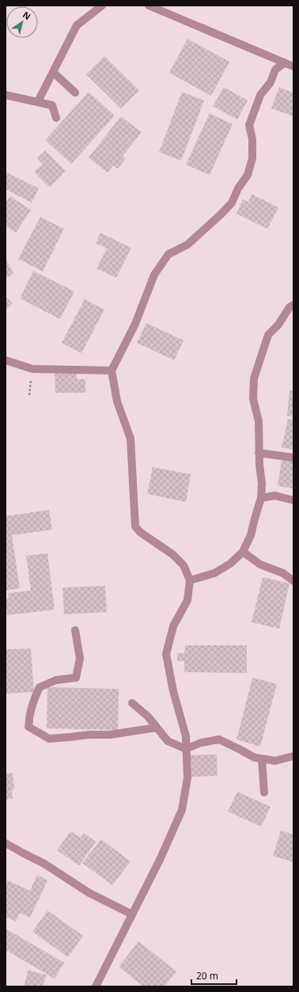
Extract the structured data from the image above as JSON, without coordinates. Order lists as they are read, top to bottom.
{
  "scale_bar": "20 m",
  "north": "top right"
}
